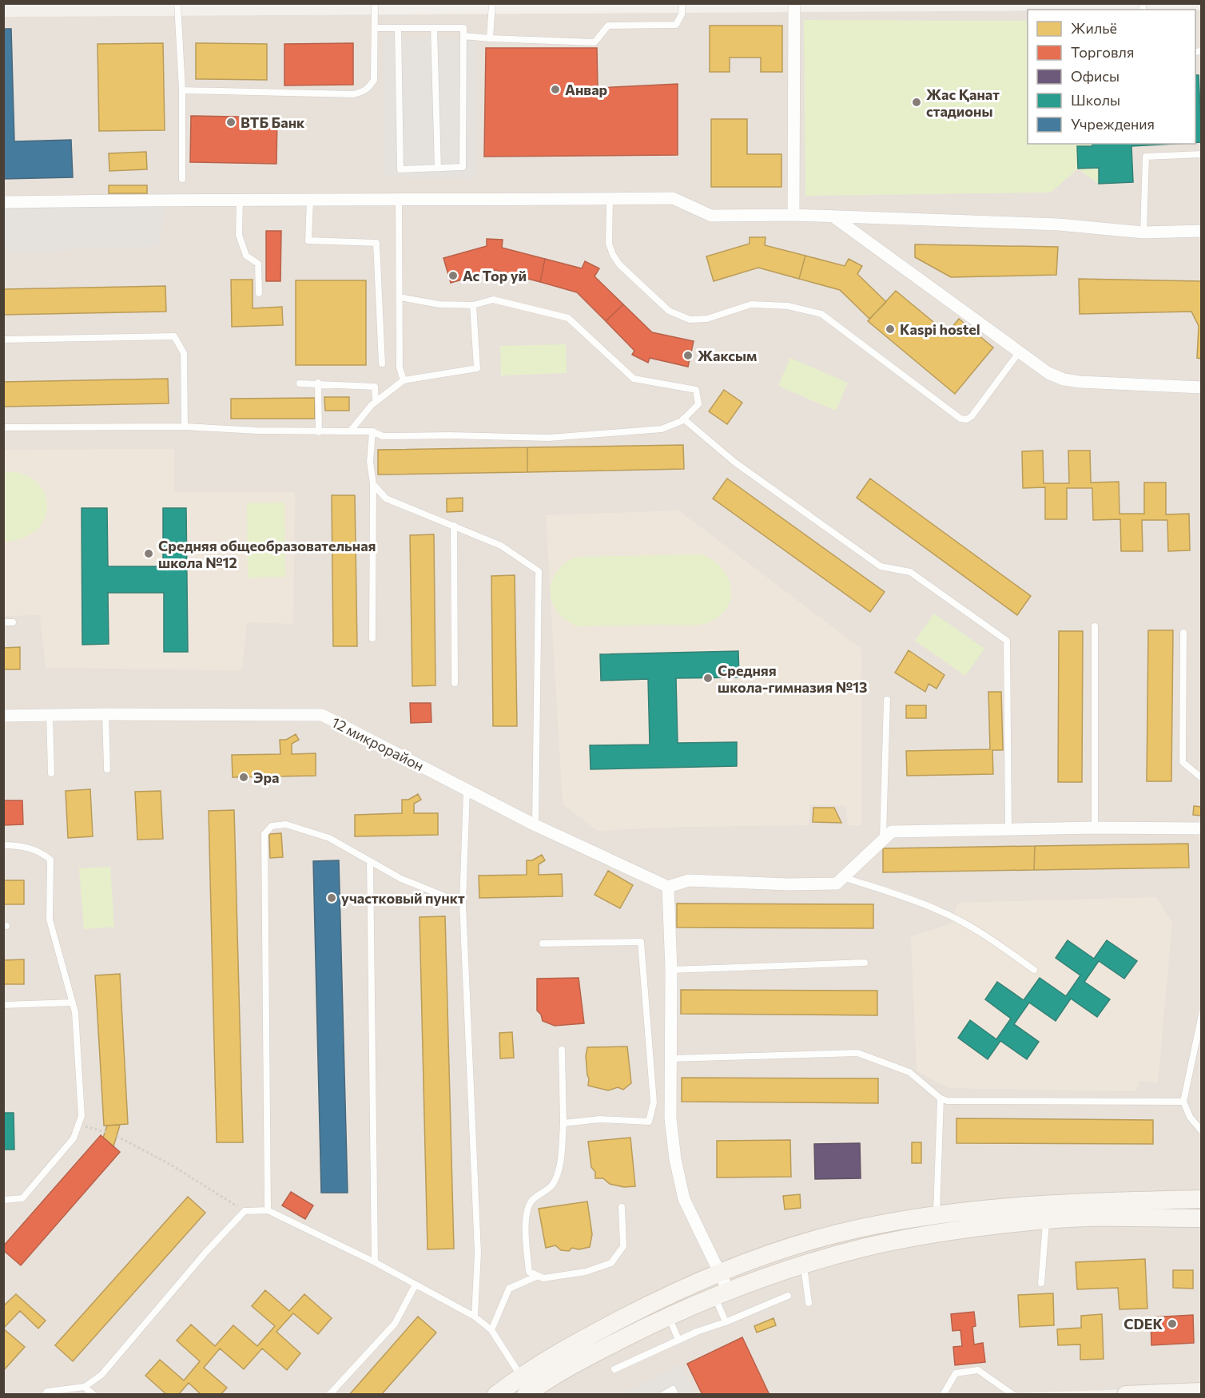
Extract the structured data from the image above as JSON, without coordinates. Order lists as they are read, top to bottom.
{
  "streets": {
    "street": ["12 микрорайон"]
  },
  "places": [
    "Анвар",
    "Жас Қанат стадионы",
    "ВТБ Банк",
    "Ас Тор уй",
    "Kaspi hostel",
    "Жаксым",
    "Средняя общеобразовательная школа №12",
    "Средняя школа-гимназия №13",
    "Эра",
    "участковый пункт",
    "CDEK"
  ],
  "legend": [
    "Жильё",
    "Торговля",
    "Офисы",
    "Школы",
    "Учреждения"
  ]
}
